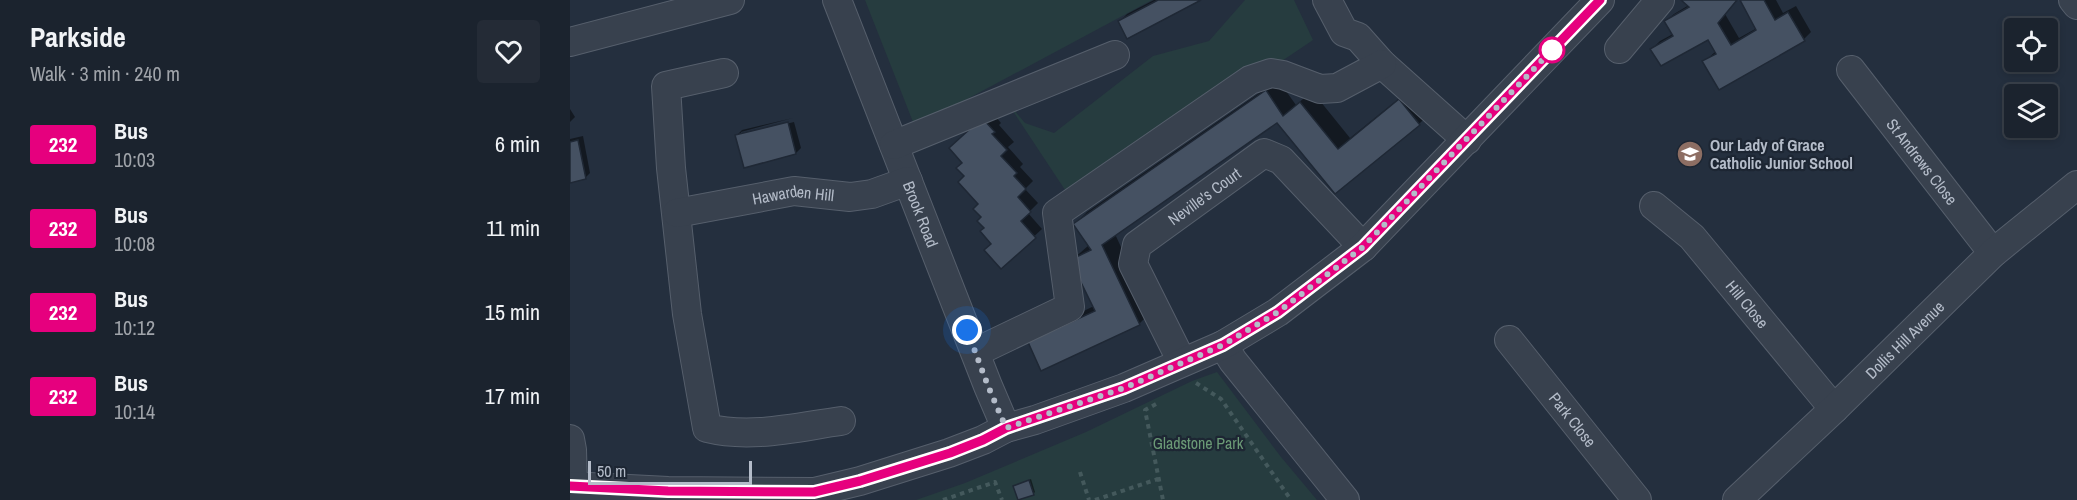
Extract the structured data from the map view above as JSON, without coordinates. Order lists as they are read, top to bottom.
{
  "streets": {
    "street": [
      "St Andrews Close",
      "Neville's Court",
      "Hawarden Hill",
      "Brook Road",
      "Hill Close",
      "Dollis Hill Avenue",
      "Park Close"
    ]
  },
  "crossings": [
    ["St Andrews Close", "Dollis Hill Avenue"],
    ["Hawarden Hill", "Brook Road"],
    ["Hill Close", "Dollis Hill Avenue"]
  ],
  "parks": ["Gladstone Park"],
  "places": {
    "school or university": ["Our Lady of Grace Catholic Junior School"]
  },
  "lines": ["bus line 232"],
  "scale_bar": "50 m",
  "page": {
    "heading": ["Parkside", "Walk · 3 min · 240 m"],
    "list": [
      {
        "mark": "232",
        "name": "Bus",
        "note": "10:03",
        "value": "6 min"
      },
      {
        "mark": "232",
        "name": "Bus",
        "note": "10:08",
        "value": "11 min"
      },
      {
        "mark": "232",
        "name": "Bus",
        "note": "10:12",
        "value": "15 min"
      },
      {
        "mark": "232",
        "name": "Bus",
        "note": "10:14",
        "value": "17 min"
      }
    ],
    "scale": "50 m"
  }
}
